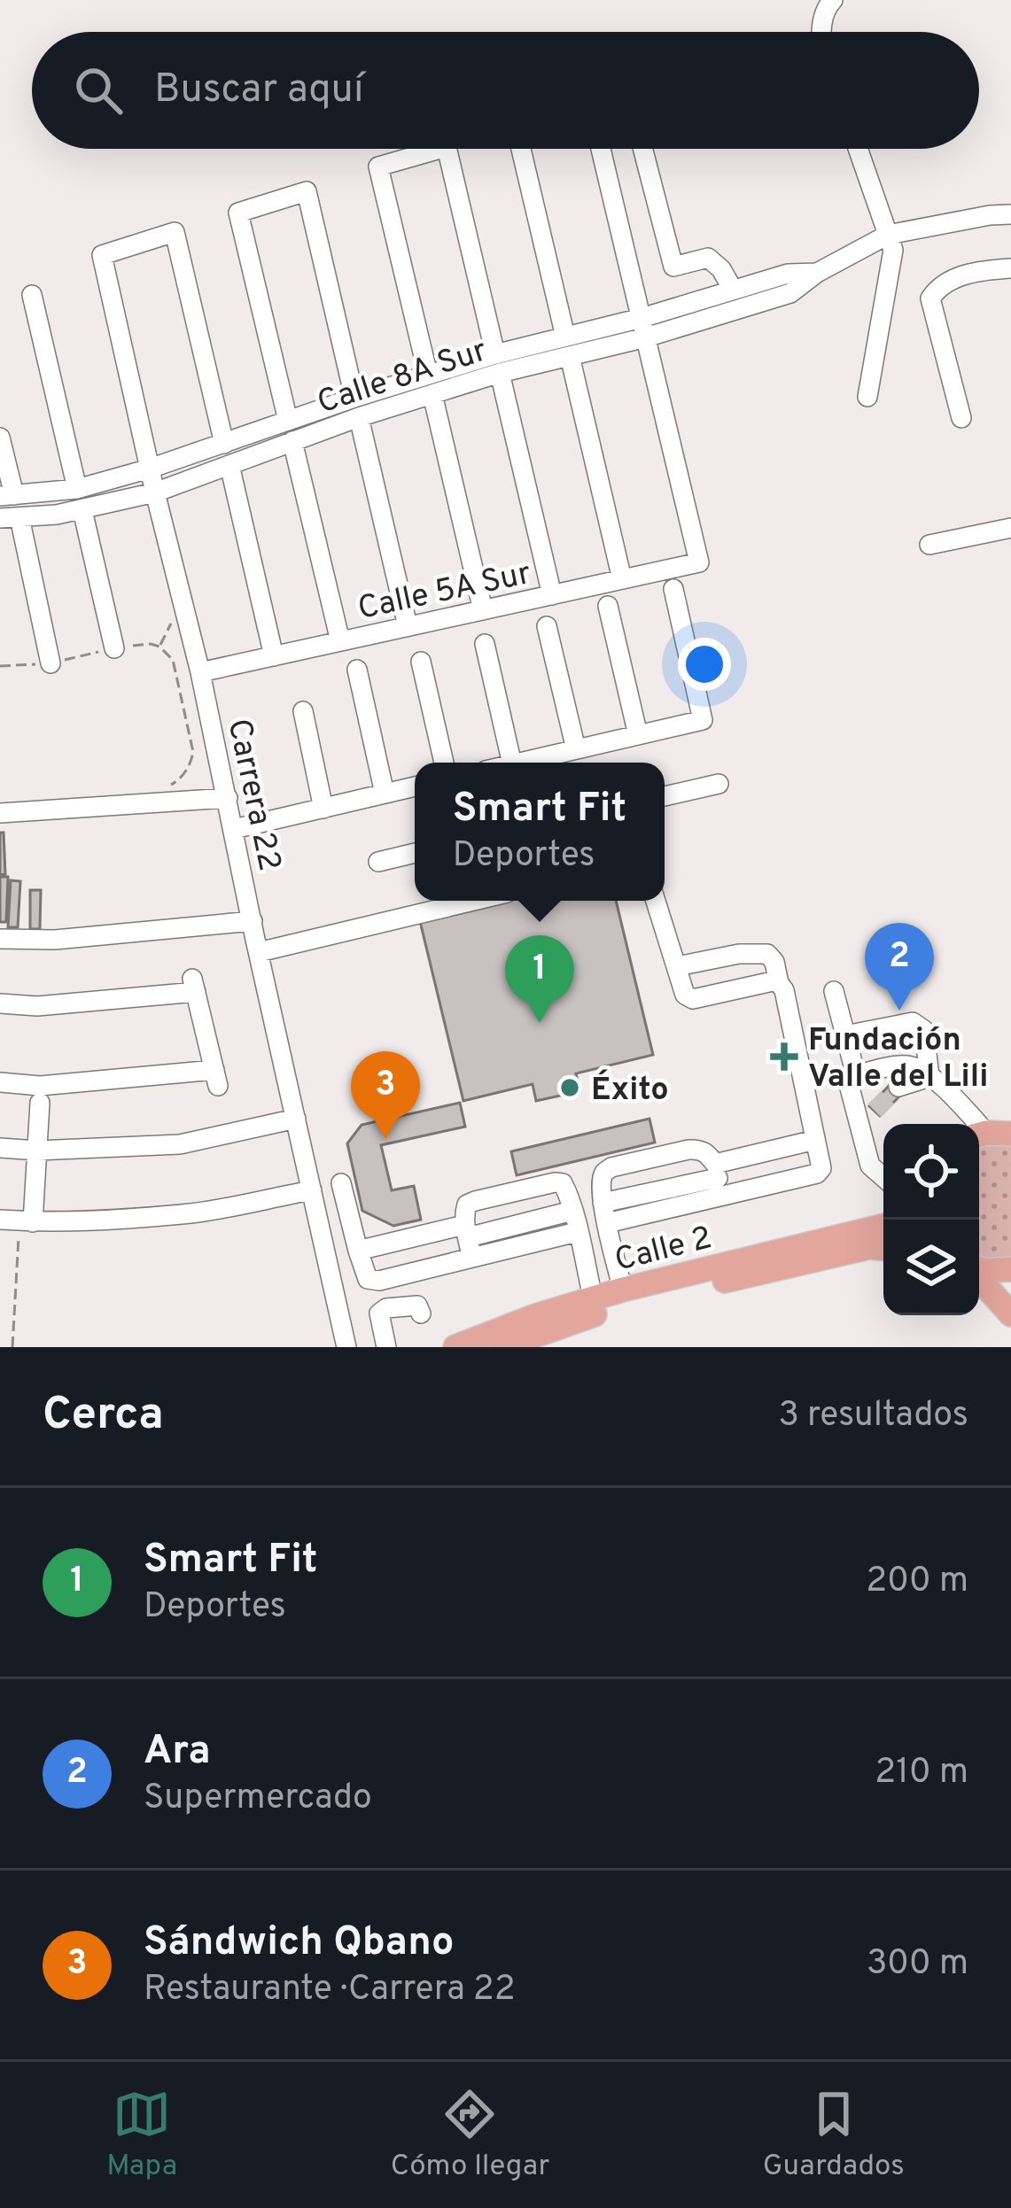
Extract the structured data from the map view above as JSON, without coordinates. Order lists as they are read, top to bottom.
{
  "streets": {
    "main road": ["Calle 2"],
    "street": ["Calle 8A Sur", "Calle 5A Sur", "Carrera 22"]
  },
  "crossings": [
    ["Calle 8A Sur", "Calle 5A Sur"],
    ["Calle 8A Sur", "Carrera 22"],
    ["Calle 5A Sur", "Carrera 22"]
  ],
  "places": {
    "health": ["Fundación Valle del Lili"],
    "other": ["Éxito"]
  },
  "page": {
    "search": "Buscar aquí",
    "popup": ["Smart Fit", "Deportes"],
    "pins": ["2", "1", "3"],
    "heading": ["Cerca", "3 resultados"],
    "list": [
      {
        "mark": "1",
        "name": "Smart Fit",
        "note": "Deportes",
        "value": "200 m"
      },
      {
        "mark": "2",
        "name": "Ara",
        "note": "Supermercado",
        "value": "210 m"
      },
      {
        "mark": "3",
        "name": "Sándwich Qbano",
        "note": "Restaurante · Carrera 22",
        "value": "300 m"
      }
    ],
    "nav": ["Mapa", "Cómo llegar", "Guardados"]
  }
}
